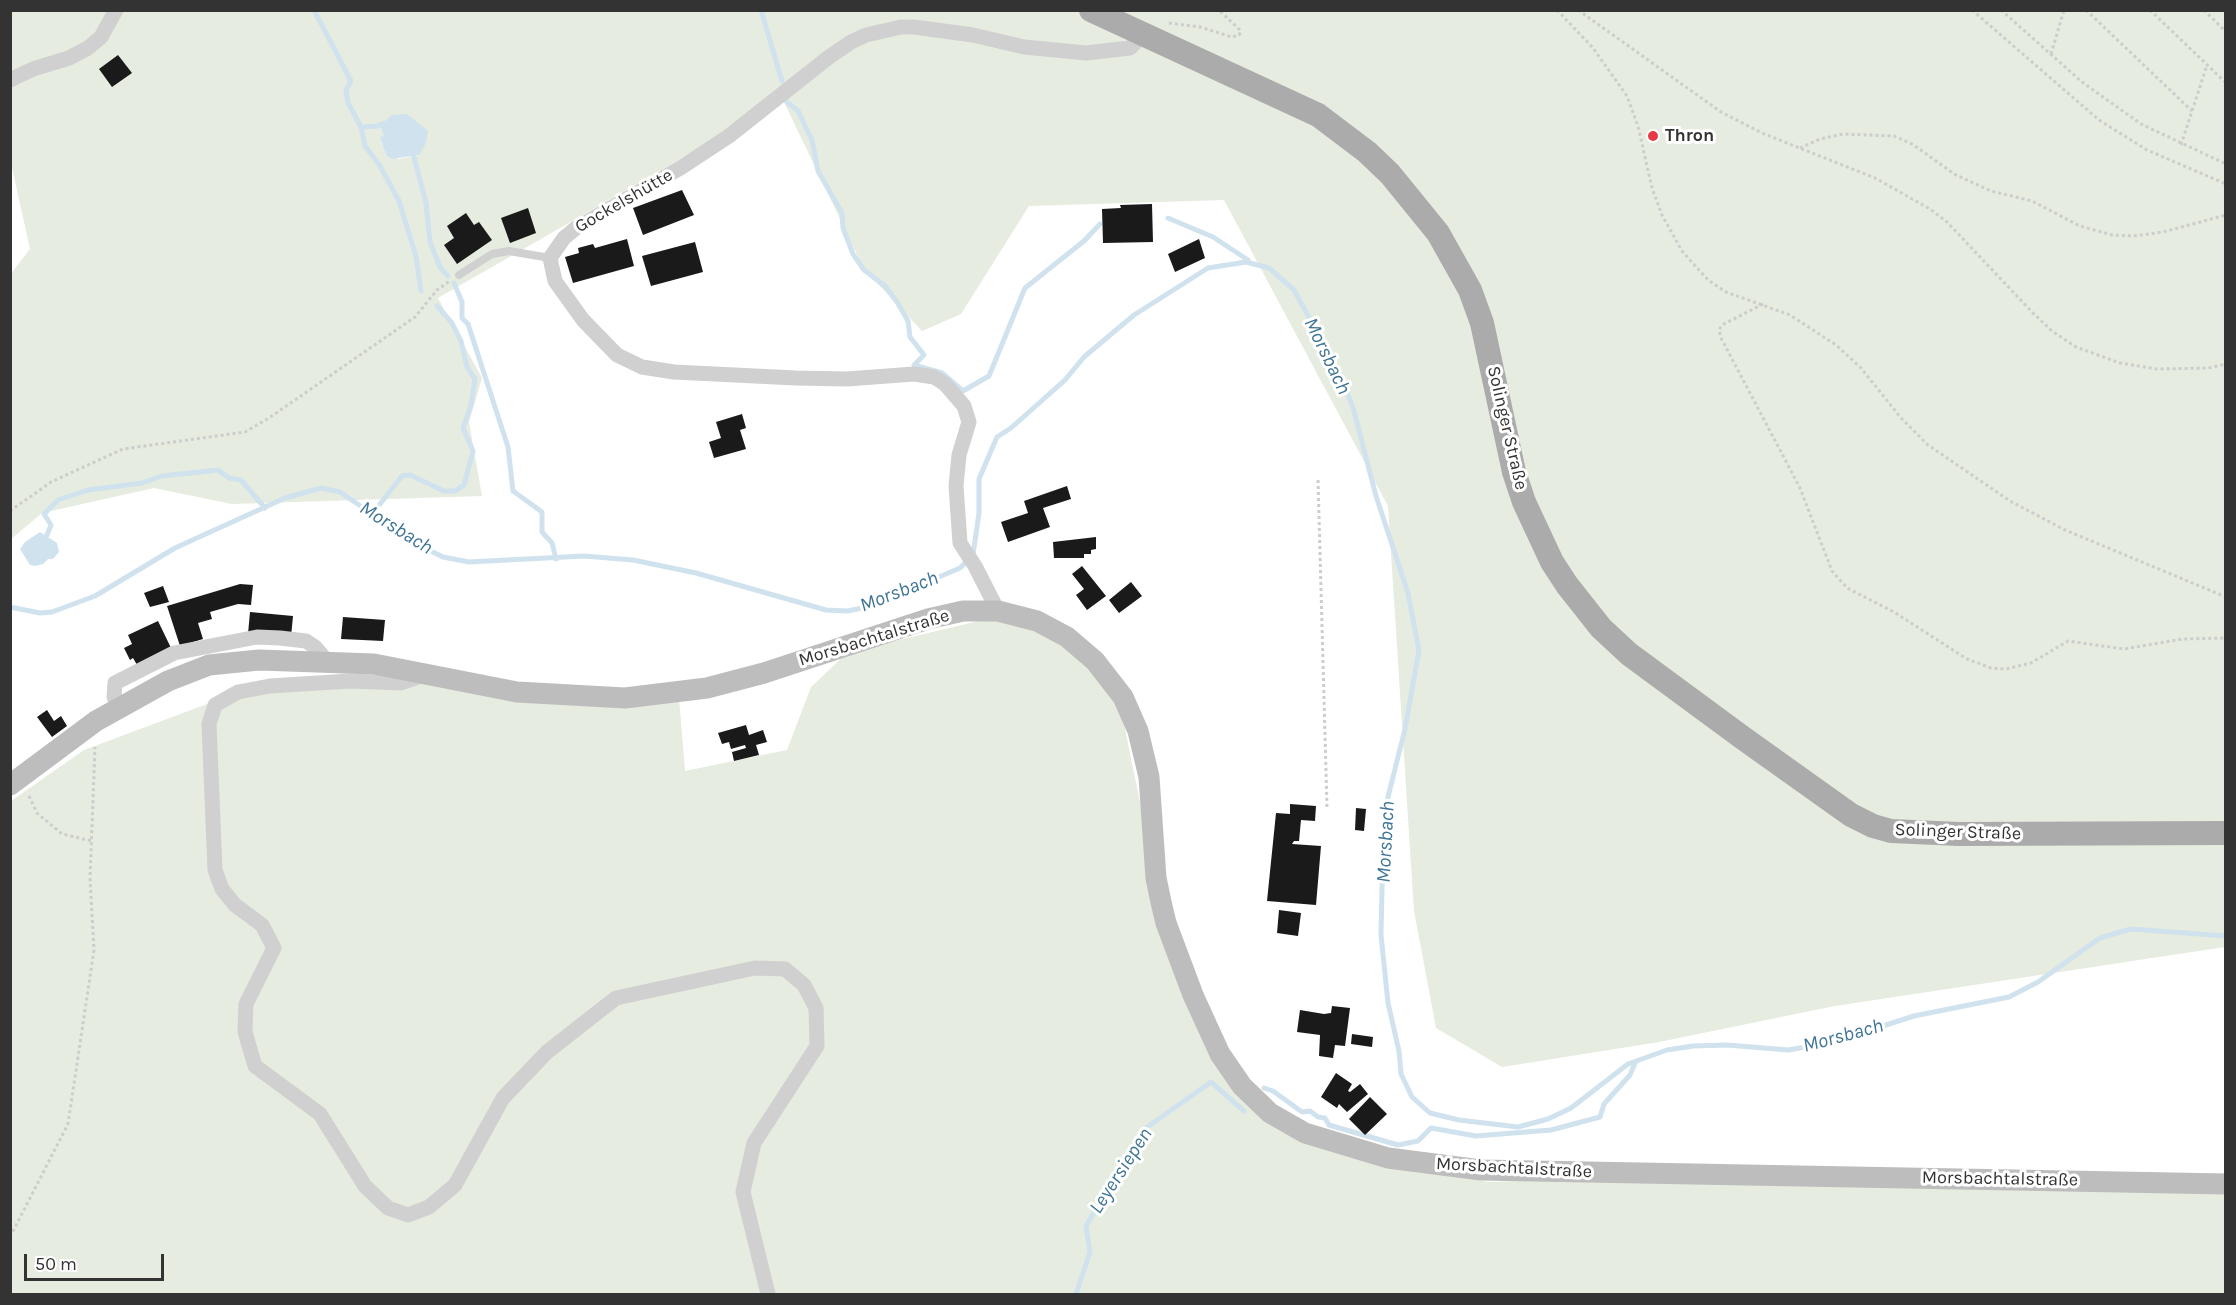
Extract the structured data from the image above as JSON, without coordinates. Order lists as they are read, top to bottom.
{
  "streets": {
    "main road": ["Solinger Straße", "Morsbachtalstraße"],
    "street": ["Gockelshütte"]
  },
  "crossings": [
    ["Gockelshütte", "Solinger Straße"]
  ],
  "water": ["Morsbach", "Leyersiepen"],
  "places": ["Thron"],
  "scale_bar": "50 m"
}
